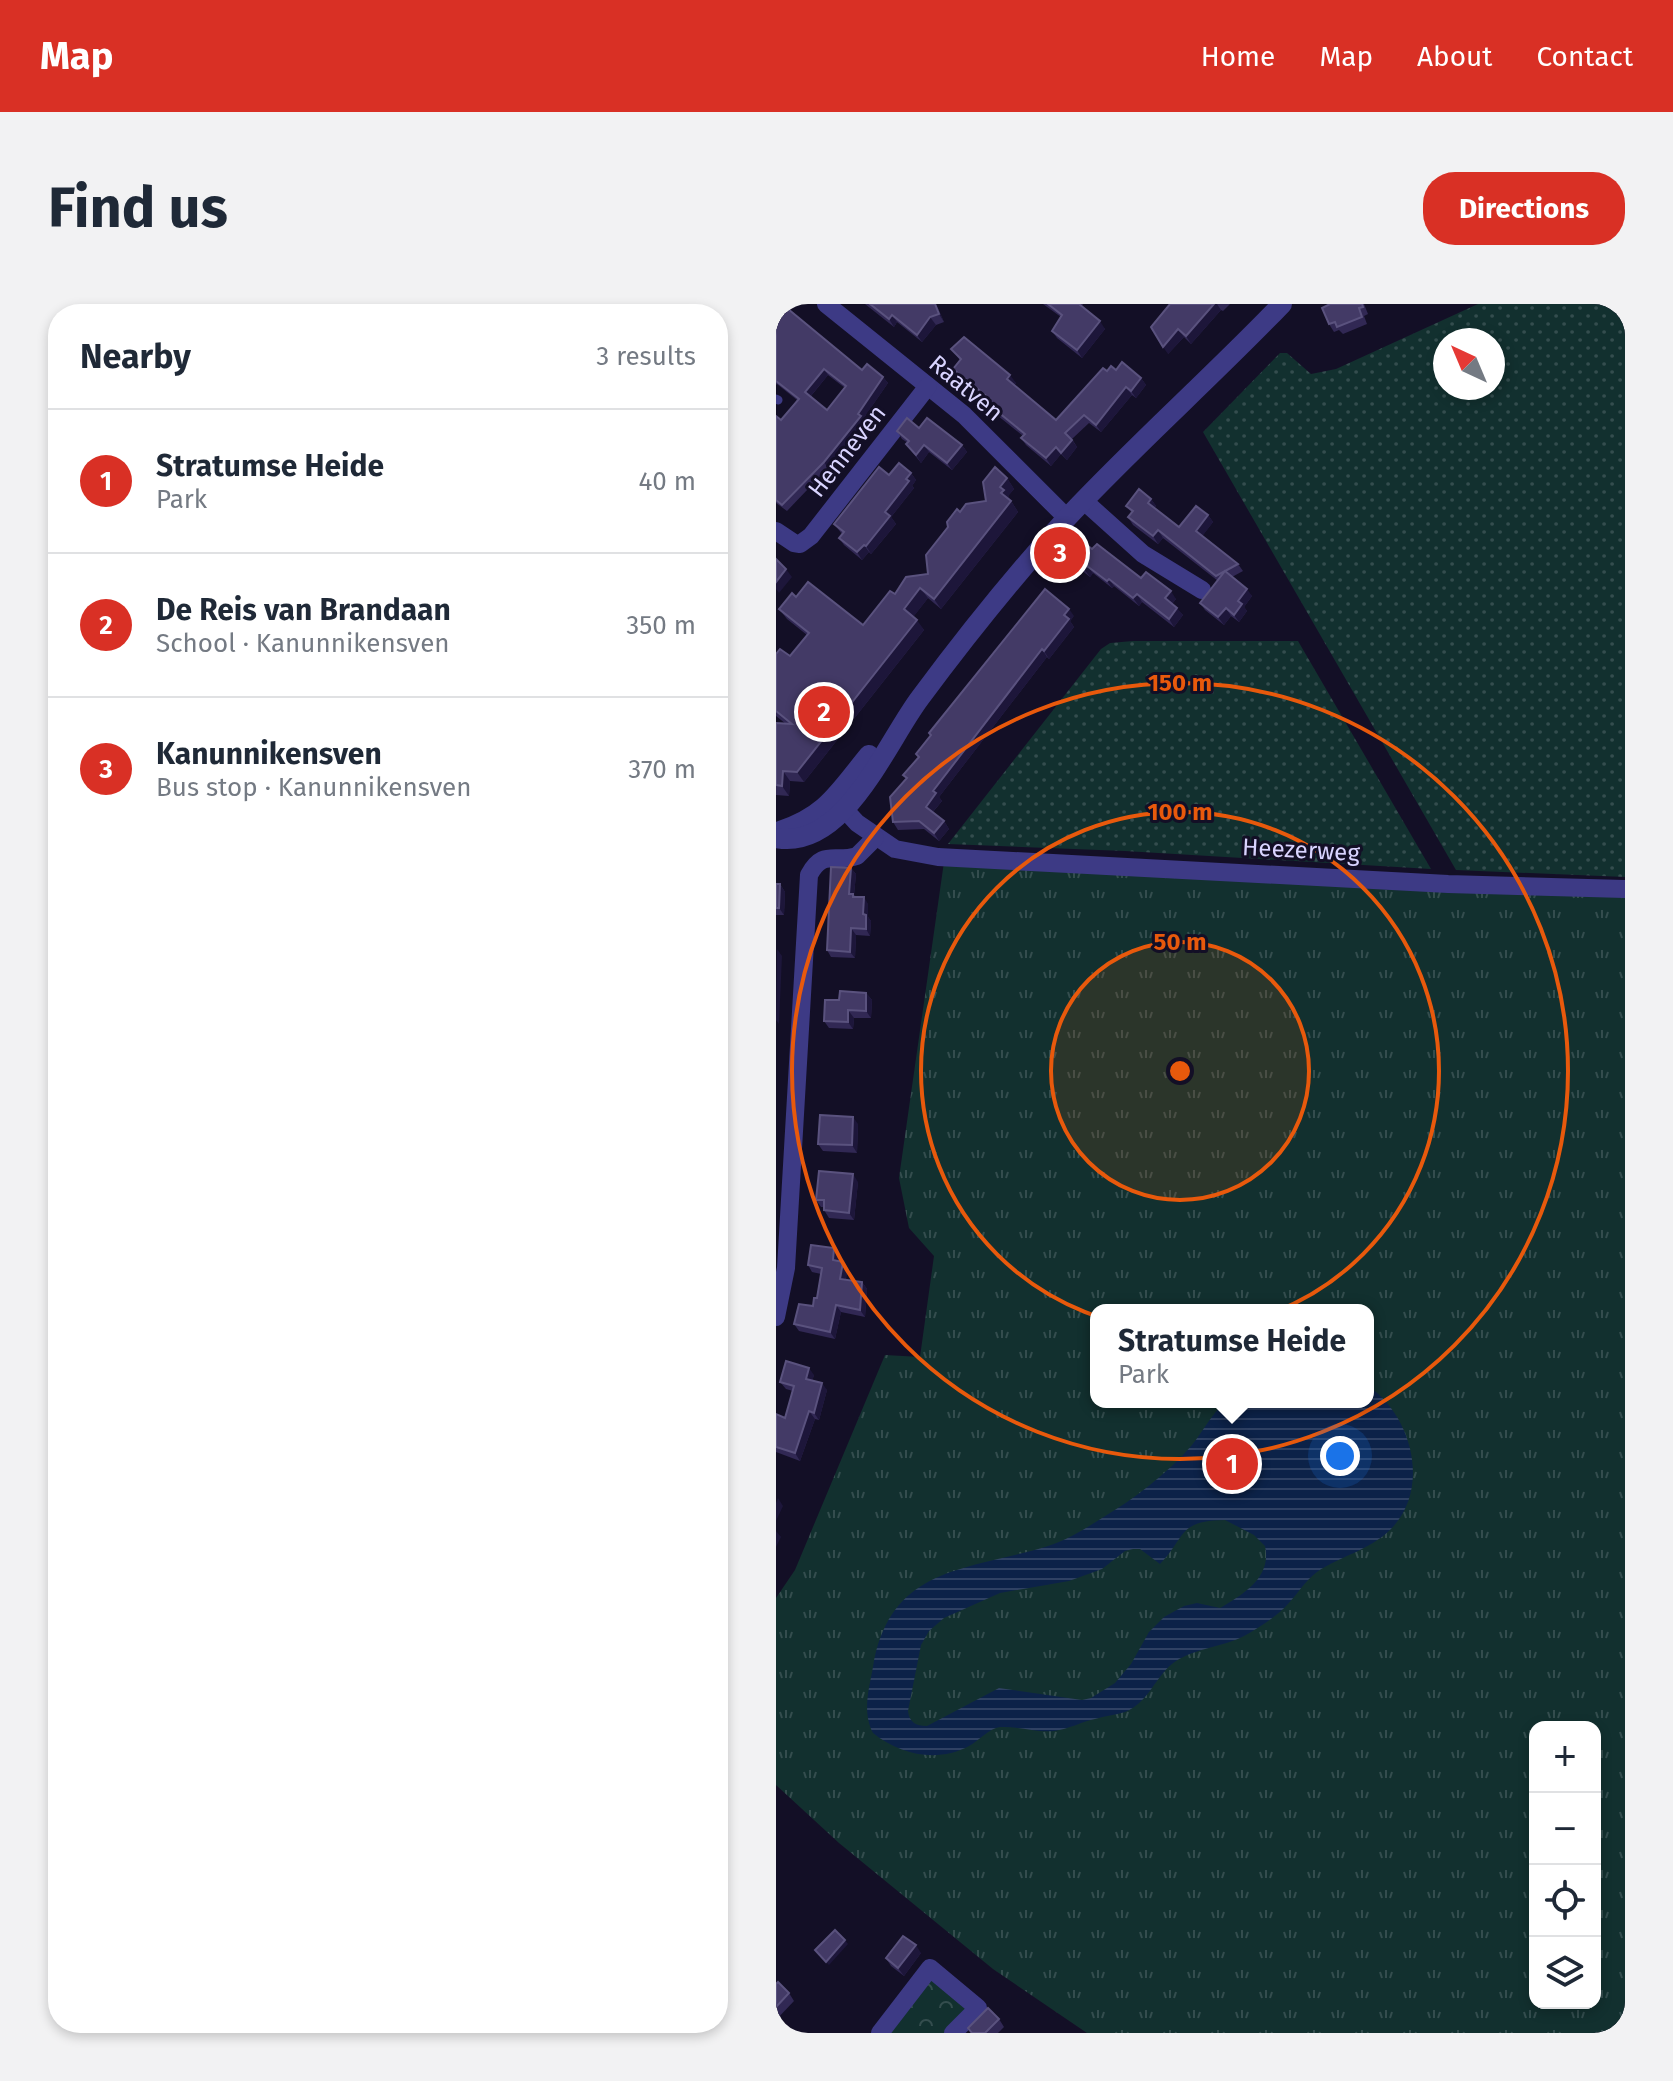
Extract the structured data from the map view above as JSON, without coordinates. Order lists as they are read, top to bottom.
{
  "streets": {
    "street": ["Raatven", "Henneven", "Heezerweg"]
  },
  "crossings": [
    ["Raatven", "Henneven"]
  ],
  "north": "top left",
  "page": {
    "header": "Map",
    "nav": [
      "Home",
      "Map",
      "About",
      "Contact"
    ],
    "buttons": "Directions",
    "title": "Find us",
    "heading": ["Nearby", "3 results"],
    "list": [
      {
        "mark": "1",
        "name": "Stratumse Heide",
        "note": "Park",
        "value": "40 m"
      },
      {
        "mark": "2",
        "name": "De Reis van Brandaan",
        "note": "School · Kanunnikensven",
        "value": "350 m"
      },
      {
        "mark": "3",
        "name": "Kanunnikensven",
        "note": "Bus stop · Kanunnikensven",
        "value": "370 m"
      }
    ],
    "pins": ["3", "2", "1"],
    "popup": ["Stratumse Heide", "Park"],
    "map_buttons": ["+", "−"]
  },
  "rings": ["150 m", "100 m", "50 m"]
}
